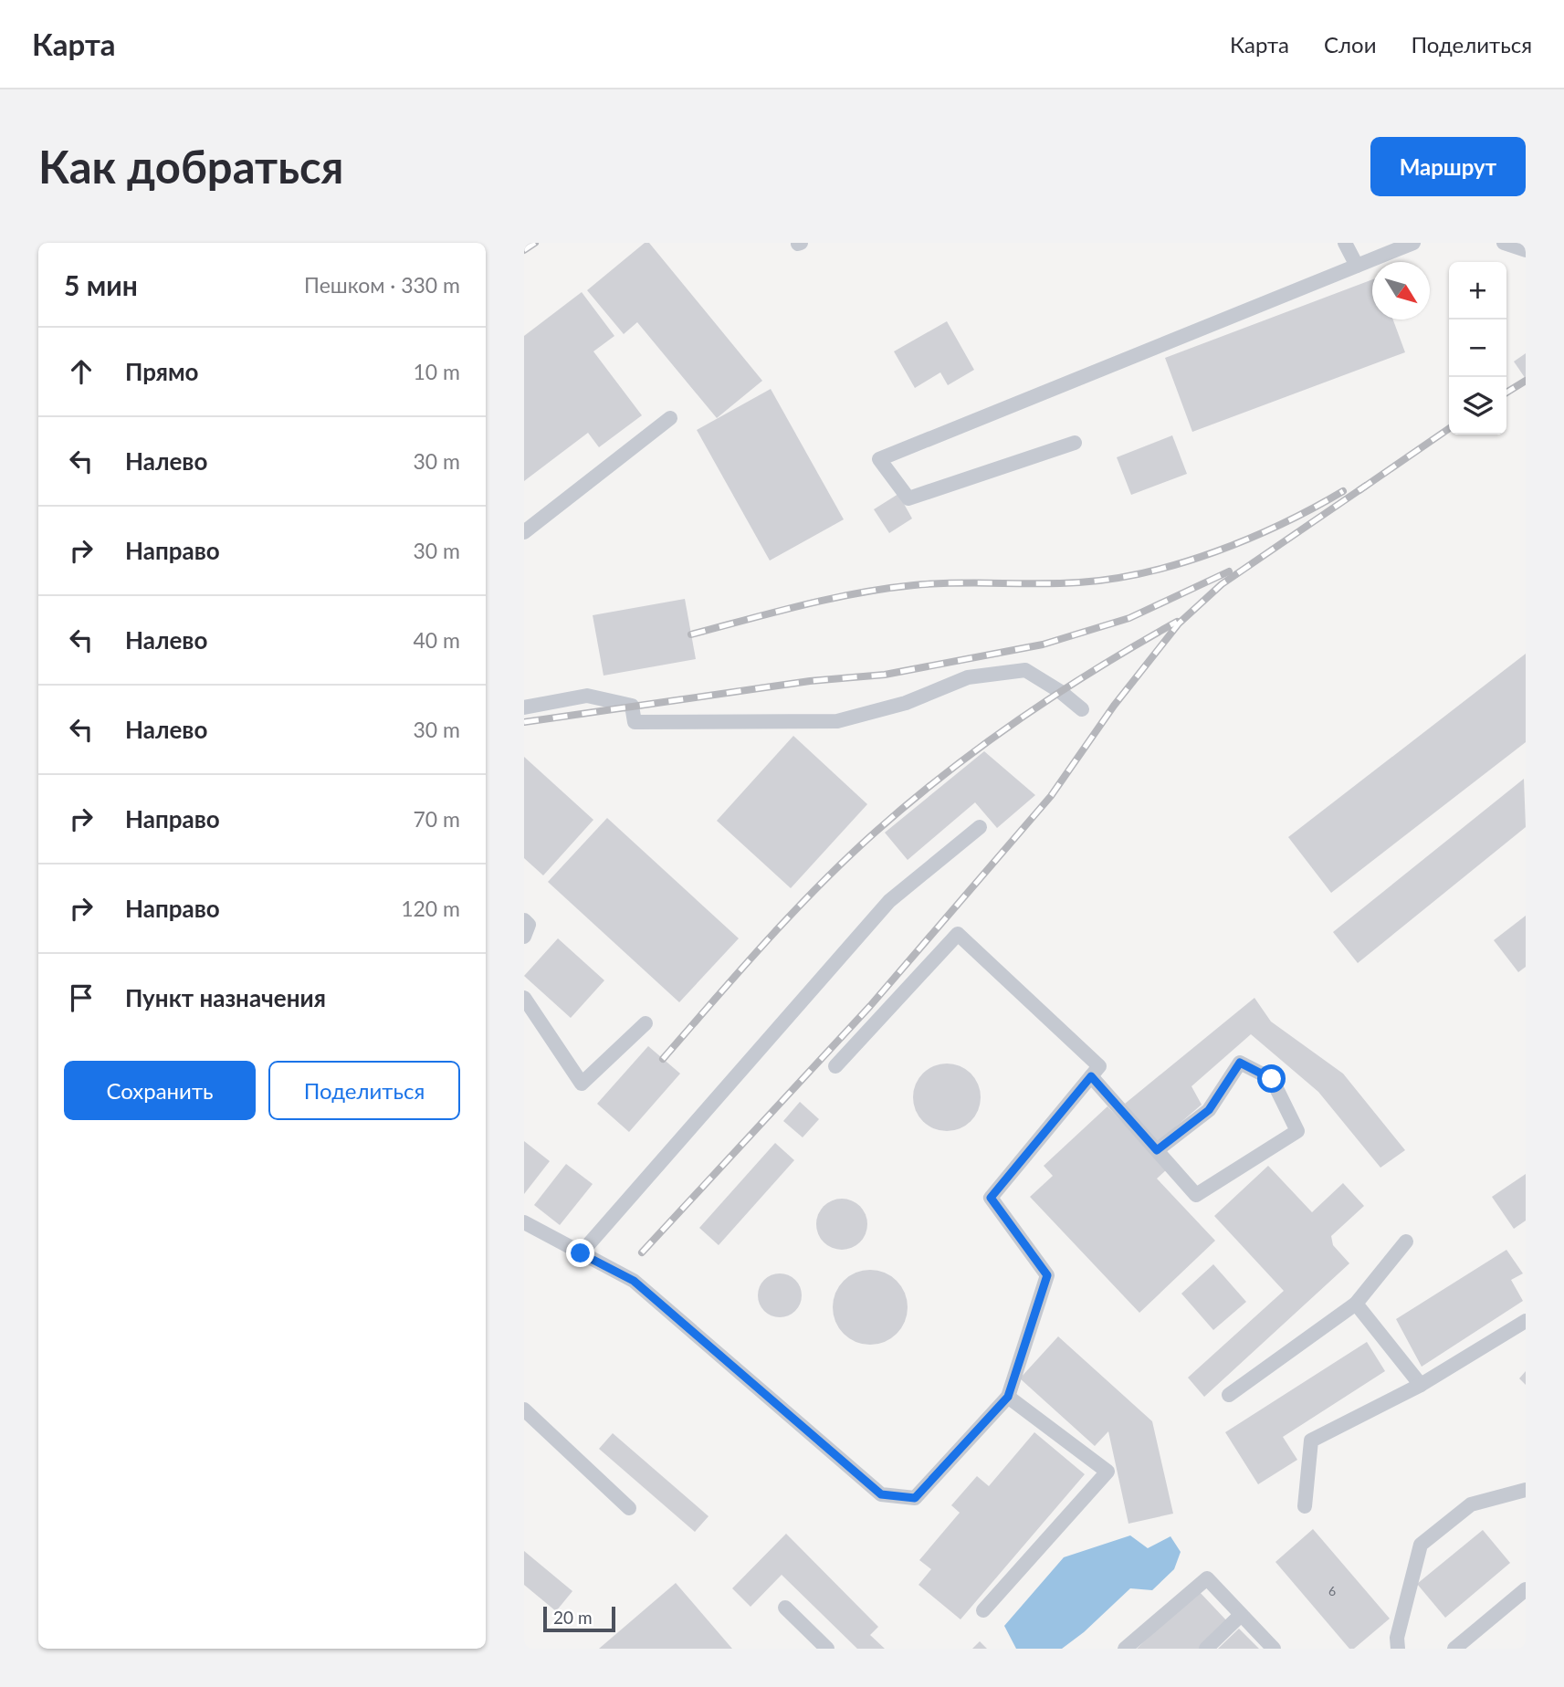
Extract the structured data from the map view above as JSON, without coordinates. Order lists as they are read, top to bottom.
{
  "house_numbers": ["6"],
  "scale_bar": "20 m",
  "north": "bottom right",
  "page": {
    "header": "Карта",
    "nav": ["Карта", "Слои", "Поделиться"],
    "buttons": [
      "Маршрут",
      ["Сохранить", "Поделиться"]
    ],
    "title": "Как добраться",
    "heading": ["5 мин", "Пешком · 330 m"],
    "map_buttons": ["+", "−"],
    "list": [
      ["Прямо", "10 m"],
      ["Налево", "30 m"],
      ["Направо", "30 m"],
      ["Налево", "40 m"],
      ["Налево", "30 m"],
      ["Направо", "70 m"],
      ["Направо", "120 m"],
      "Пункт назначения"
    ],
    "scale": "20 m"
  }
}
